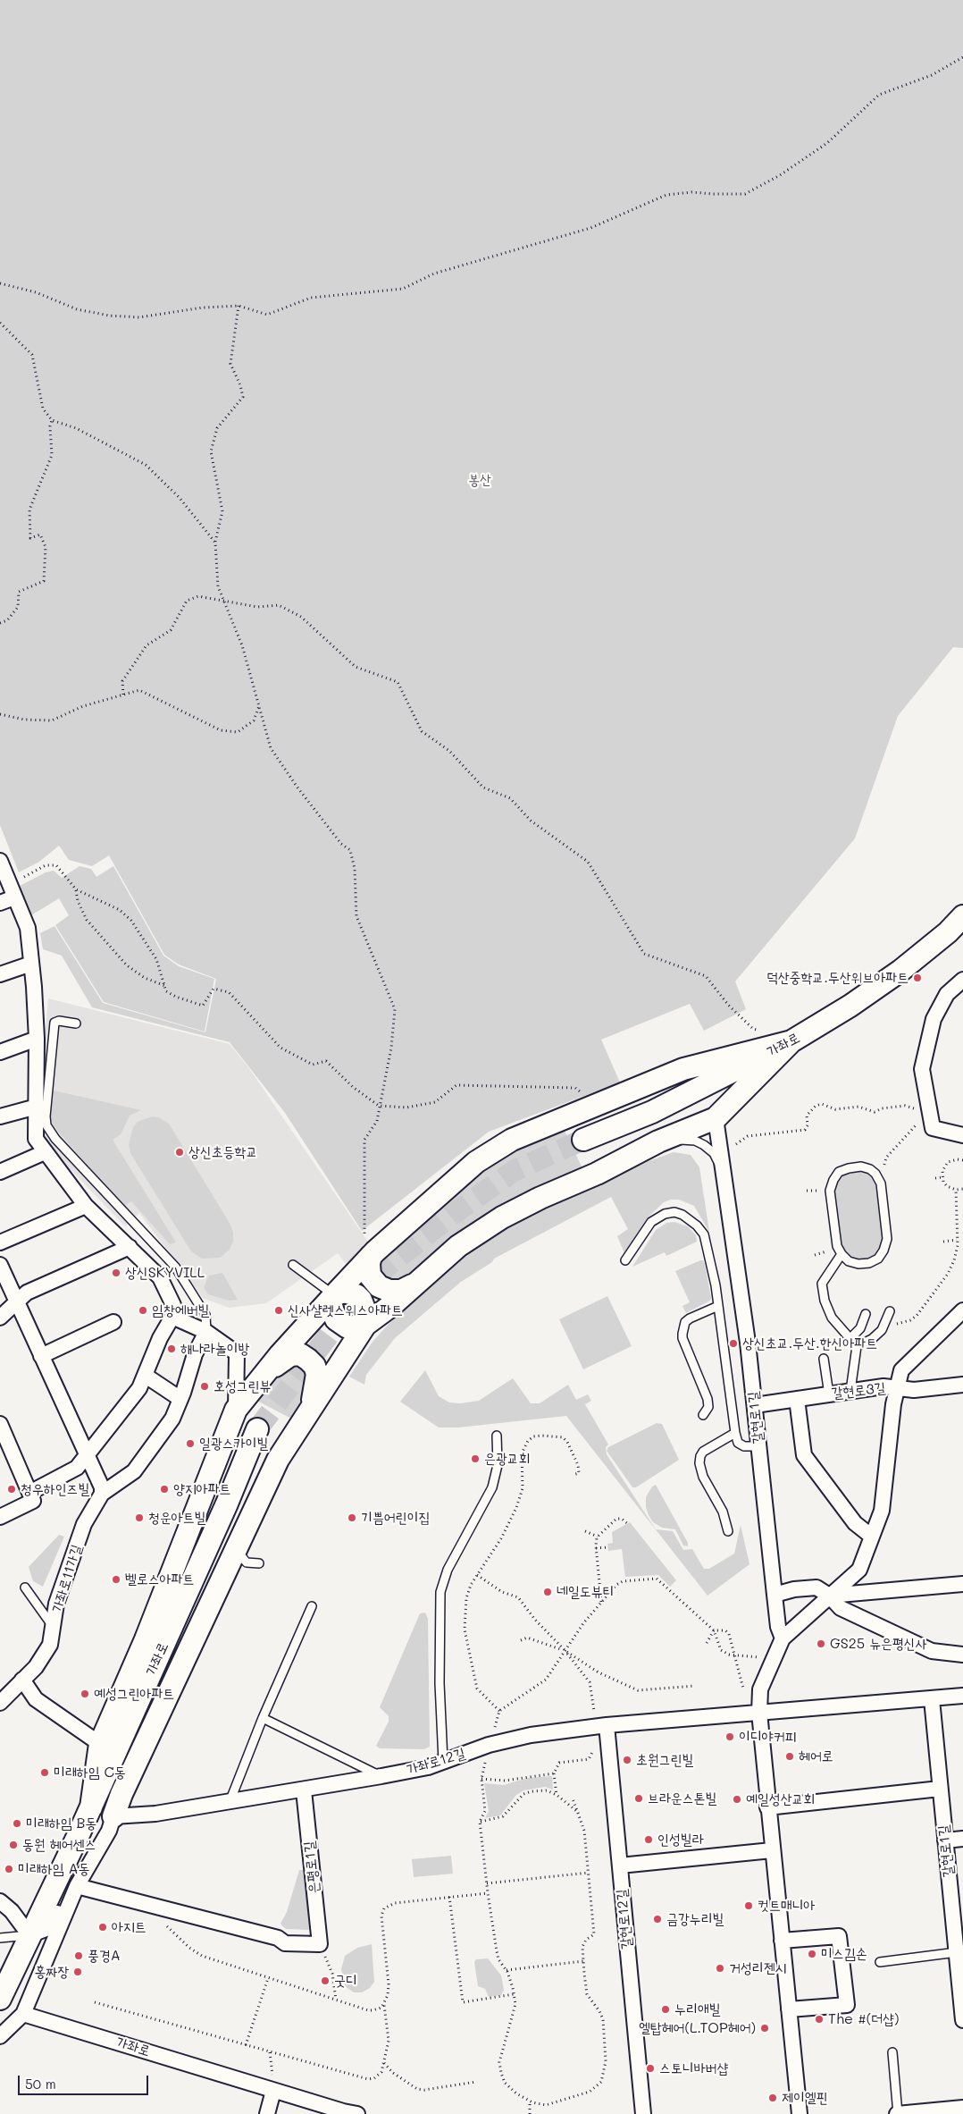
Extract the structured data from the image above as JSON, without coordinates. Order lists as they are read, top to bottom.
{
  "streets": {
    "main road": ["가좌로"],
    "street": [
      "갈현로3길",
      "갈현로1길",
      "가좌로11가길",
      "가좌로12길",
      "은평로1길",
      "갈현로12길"
    ]
  },
  "crossings": [
    ["갈현로3길", "갈현로1길"],
    ["가좌로12길", "은평로1길"],
    ["가좌로12길", "갈현로12길"]
  ],
  "parks": ["봉산"],
  "places": [
    "덕산중학교.두산위브아파트",
    "상신초등학교",
    "상신SKYVILL",
    "임창에버빌",
    "신사샬렛스위스아파트",
    "상신초교.두산.한신아파트",
    "해나라놀이방",
    "호성그린뷰",
    "일광스카이빌",
    "은광교회",
    "청우하인즈빌",
    "양지아파트",
    "청운아트빌",
    "기쁨어린이집",
    "벨로스아파트",
    "네일도뷰티",
    "GS25 뉴은평신사",
    "예성그린아파트",
    "이디야커피",
    "헤어로",
    "초원그린빌",
    "미래하임 C동",
    "브라운스톤빌",
    "예일성산교회",
    "미래하임 B동",
    "인성빌라",
    "동원 헤어센스",
    "미래하임 A동",
    "컷트매니아",
    "금강누리빌",
    "아지트",
    "미스김손",
    "풍경A",
    "거성리젠시",
    "홍짜장",
    "굿디",
    "누리애빌",
    "The #(더샵)",
    "엘탑헤어(L.TOP헤어)",
    "스토니바버샵",
    "제이엘핀"
  ],
  "scale_bar": "50 m"
}
